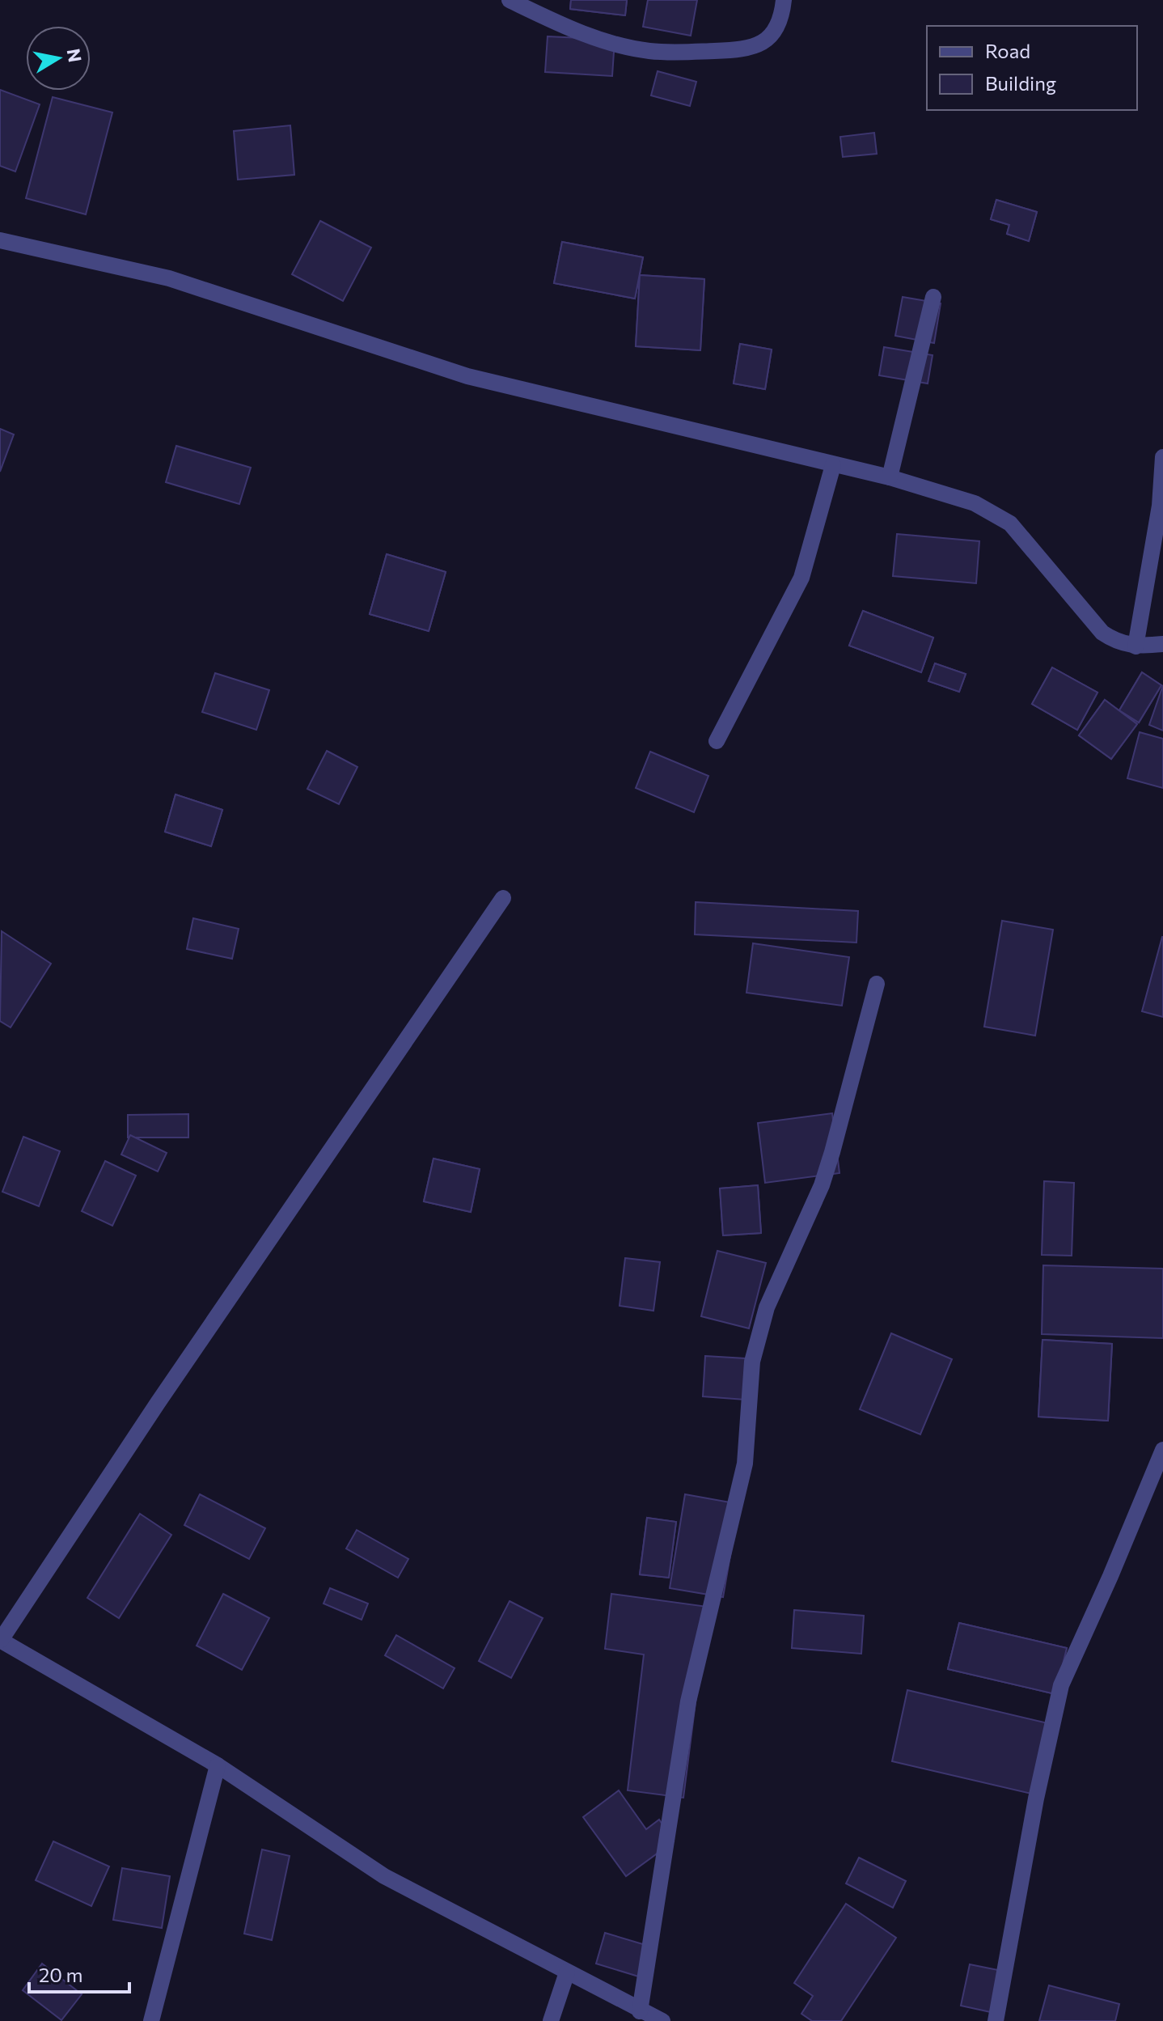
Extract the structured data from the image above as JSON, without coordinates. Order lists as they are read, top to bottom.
{
  "legend": ["Road", "Building"],
  "scale_bar": "20 m",
  "north": "right"
}
